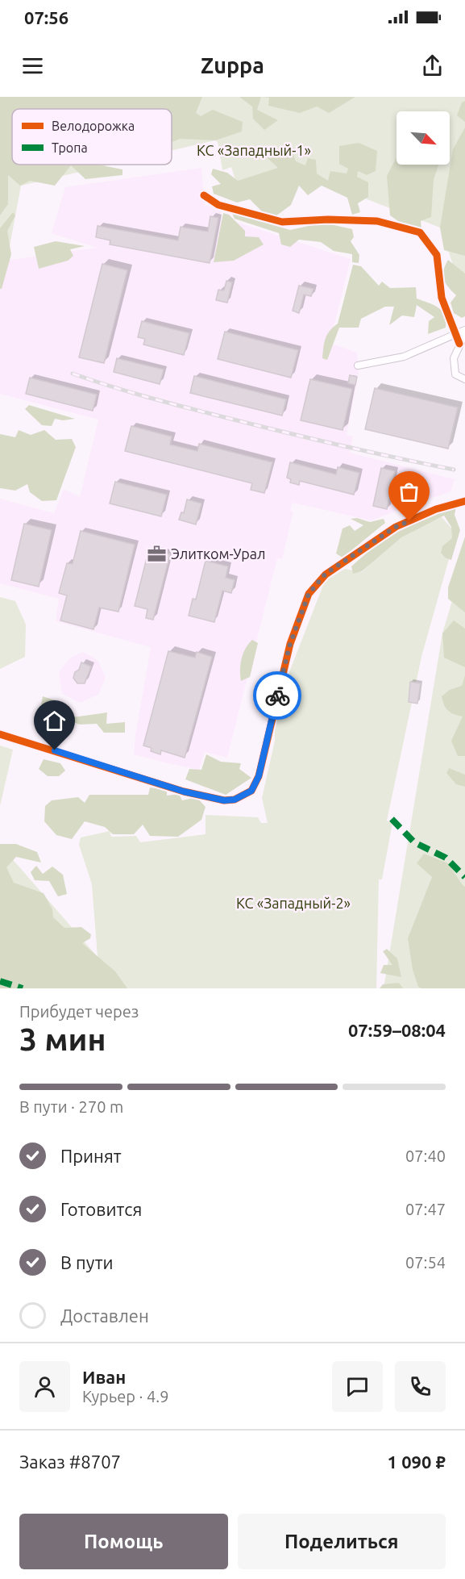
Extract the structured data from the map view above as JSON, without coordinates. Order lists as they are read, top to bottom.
{
  "parks": ["КС «Западный-1»", "КС «Западный-2»"],
  "places": {
    "office": ["Элитком-Урал"]
  },
  "legend": ["Велодорожка", "Тропа"],
  "north": "bottom right",
  "page": {
    "status": "07:56",
    "header": "Zuppa",
    "heading": ["3 мин", "Прибудет через", "07:59–08:04"],
    "panel": [
      "Иван",
      "Курьер · 4.9",
      "Заказ #8707",
      "1 090 ₽"
    ],
    "bar": "В пути · 270 m",
    "list": [
      ["Принят", "07:40"],
      ["Готовится", "07:47"],
      ["В пути", "07:54"],
      "Доставлен"
    ],
    "buttons": ["Помощь", "Поделиться"]
  }
}
